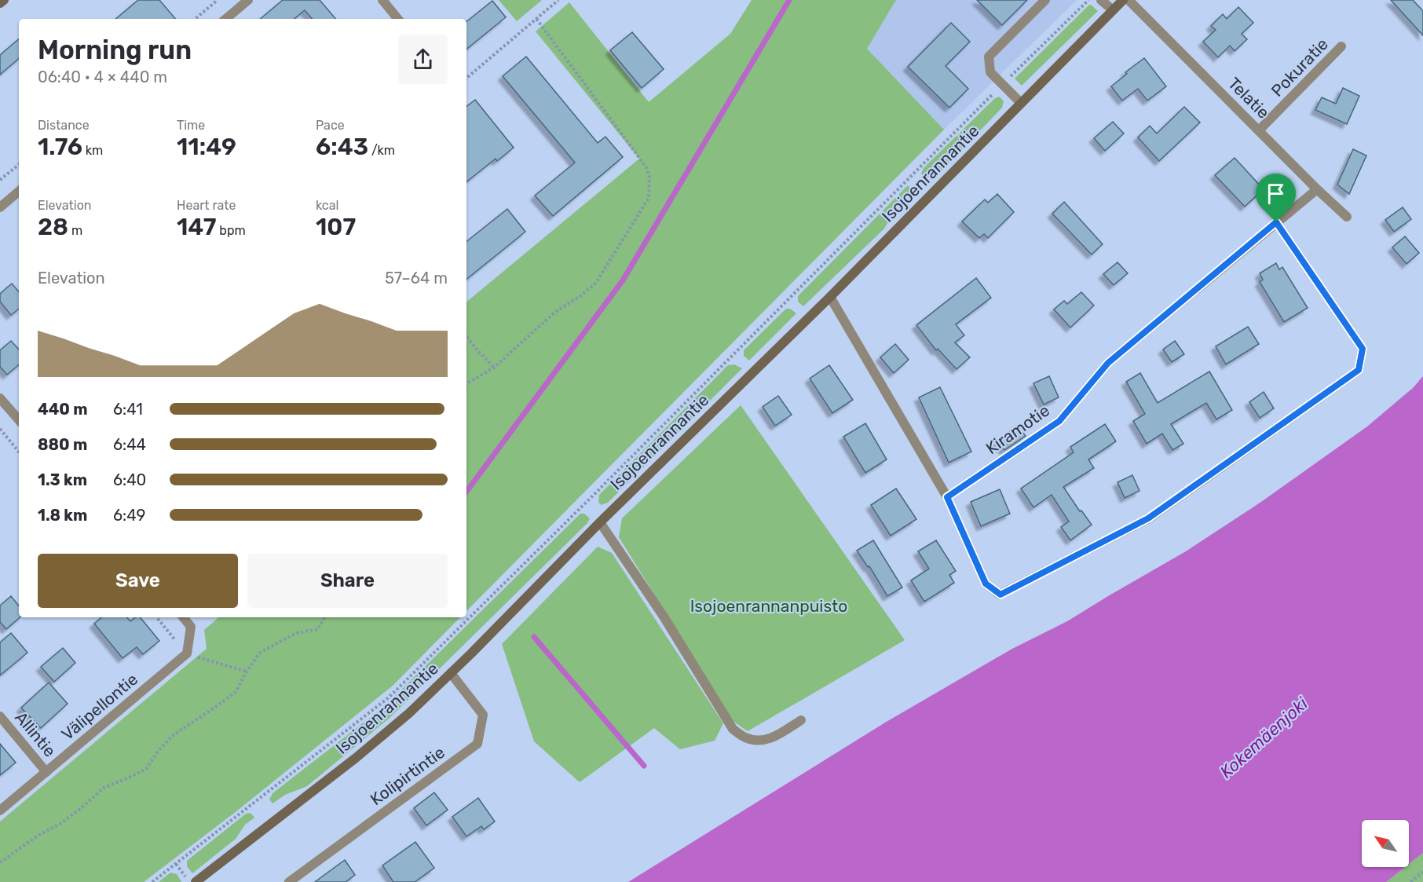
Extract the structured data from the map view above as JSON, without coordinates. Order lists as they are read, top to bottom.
{
  "streets": {
    "street": [
      "Pokuratie",
      "Telatie",
      "Isojoenrannantie",
      "Kiramotie",
      "Välipellontie",
      "Allintie",
      "Kolipirtintie"
    ]
  },
  "crossings": [
    ["Pokuratie", "Telatie"],
    ["Telatie", "Kiramotie"],
    ["Isojoenrannantie", "Kolipirtintie"],
    ["Välipellontie", "Allintie"]
  ],
  "water": ["Kokemäenjoki"],
  "parks": ["Isojoenrannanpuisto"],
  "north": "top left",
  "page": {
    "heading": ["Morning run", "06:40 · 4 × 440 m"],
    "stats": [
      ["Distance", "1.76 km"],
      ["Time", "11:49"],
      ["Pace", "6:43 /km"],
      ["Elevation", "28 m"],
      ["Heart rate", "147 bpm"],
      ["kcal", "107"]
    ],
    "chart": ["Elevation", "57–64 m"],
    "list": [
      {
        "name": "440 m",
        "note": "6:41"
      },
      {
        "name": "880 m",
        "note": "6:44"
      },
      {
        "name": "1.3 km",
        "note": "6:40"
      },
      {
        "name": "1.8 km",
        "note": "6:49"
      }
    ],
    "buttons": ["Save", "Share"]
  }
}
